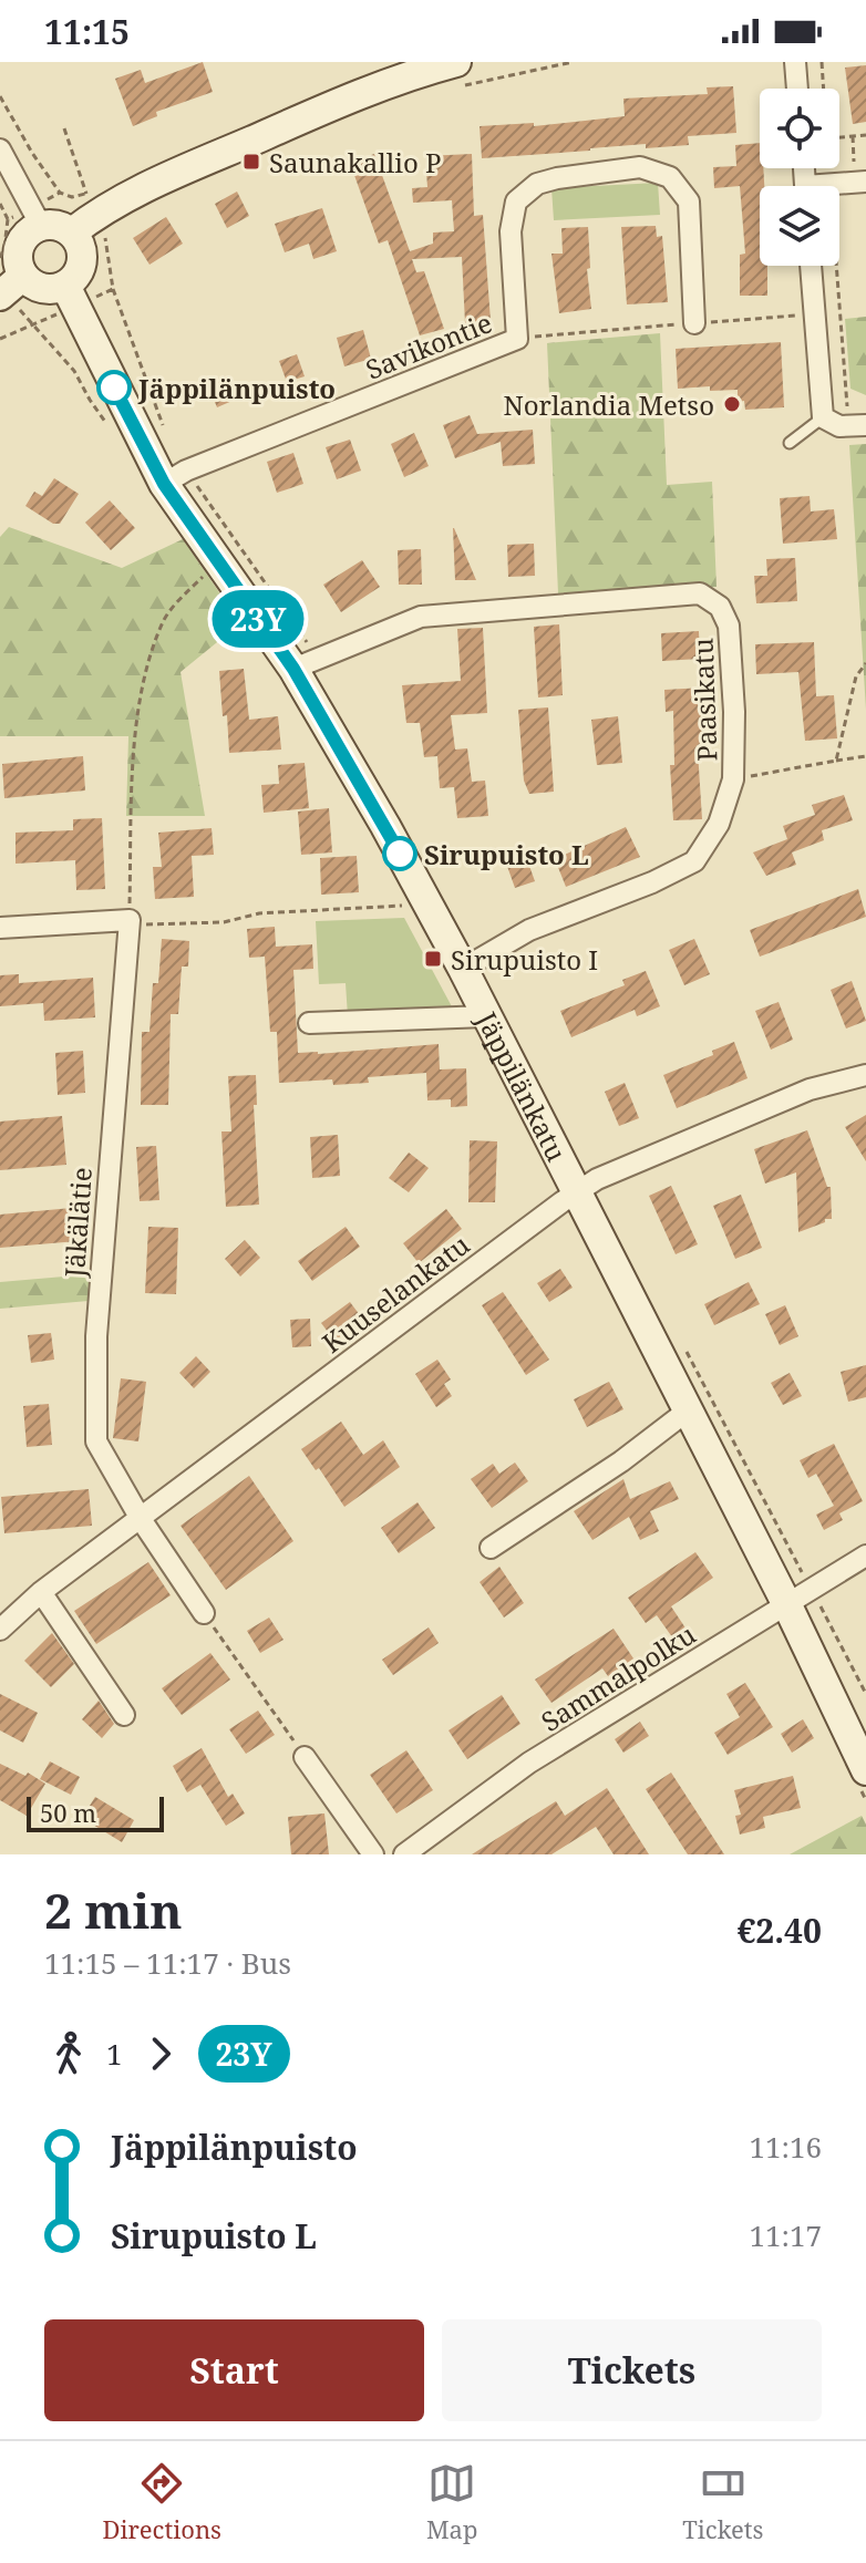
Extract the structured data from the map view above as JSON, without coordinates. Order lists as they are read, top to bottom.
{
  "streets": {
    "street": [
      "Savikontie",
      "Paasikatu",
      "Jäppilänkatu",
      "Jäkälätie",
      "Kuuselankatu",
      "Sammalpolku"
    ]
  },
  "crossings": [
    ["Savikontie", "Jäppilänkatu"],
    ["Paasikatu", "Jäppilänkatu"],
    ["Jäppilänkatu", "Kuuselankatu"],
    ["Jäppilänkatu", "Sammalpolku"],
    ["Jäkälätie", "Kuuselankatu"]
  ],
  "places": {
    "transit": ["Saunakallio P", "Sirupuisto I"],
    "other": ["Jäppilänpuisto", "Norlandia Metso", "Sirupuisto L"]
  },
  "lines": ["bus line 23Y"],
  "scale_bar": "50 m",
  "page": {
    "status": "11:15",
    "on_map": "23Y",
    "scale": "50 m",
    "heading": ["2 min", "11:15 – 11:17 · Bus", "€2.40"],
    "legs": ["1", "23Y"],
    "list": [
      {
        "name": "Jäppilänpuisto",
        "value": "11:16"
      },
      {
        "name": "Sirupuisto L",
        "value": "11:17"
      }
    ],
    "buttons": ["Start", "Tickets"],
    "tabs": ["Directions", "Map", "Tickets"]
  }
}
